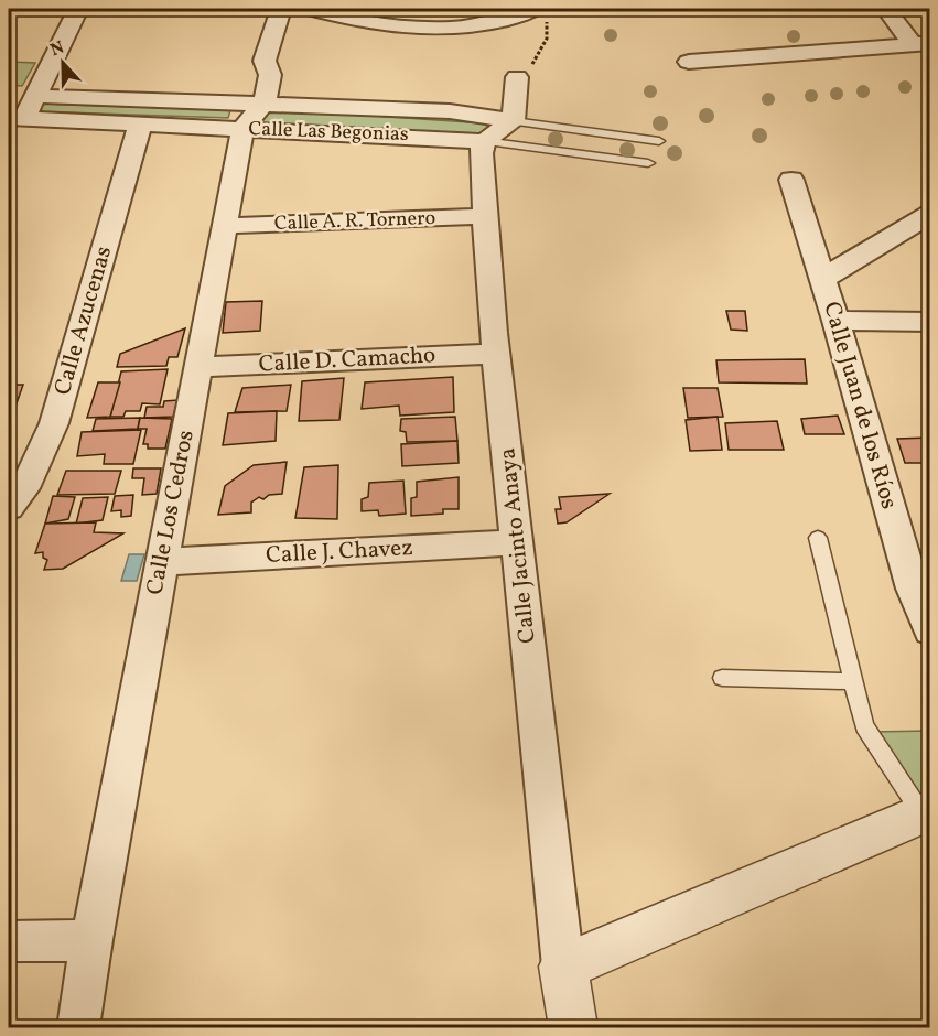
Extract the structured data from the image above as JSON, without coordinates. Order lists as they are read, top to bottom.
{
  "streets": {
    "street": [
      "Calle Las Begonias",
      "Calle A. R. Tornero",
      "Calle Azucenas",
      "Calle D. Camacho",
      "Calle Juan de los Ríos",
      "Calle Los Cedros",
      "Calle Jacinto Anaya",
      "Calle J. Chavez"
    ]
  },
  "crossings": [
    ["Calle Las Begonias", "Calle Azucenas"],
    ["Calle Las Begonias", "Calle Los Cedros"],
    ["Calle Las Begonias", "Calle Jacinto Anaya"],
    ["Calle A. R. Tornero", "Calle Los Cedros"],
    ["Calle A. R. Tornero", "Calle Jacinto Anaya"],
    ["Calle D. Camacho", "Calle Los Cedros"],
    ["Calle D. Camacho", "Calle Jacinto Anaya"],
    ["Calle Los Cedros", "Calle J. Chavez"],
    ["Calle Jacinto Anaya", "Calle J. Chavez"]
  ],
  "north": "top"
}
